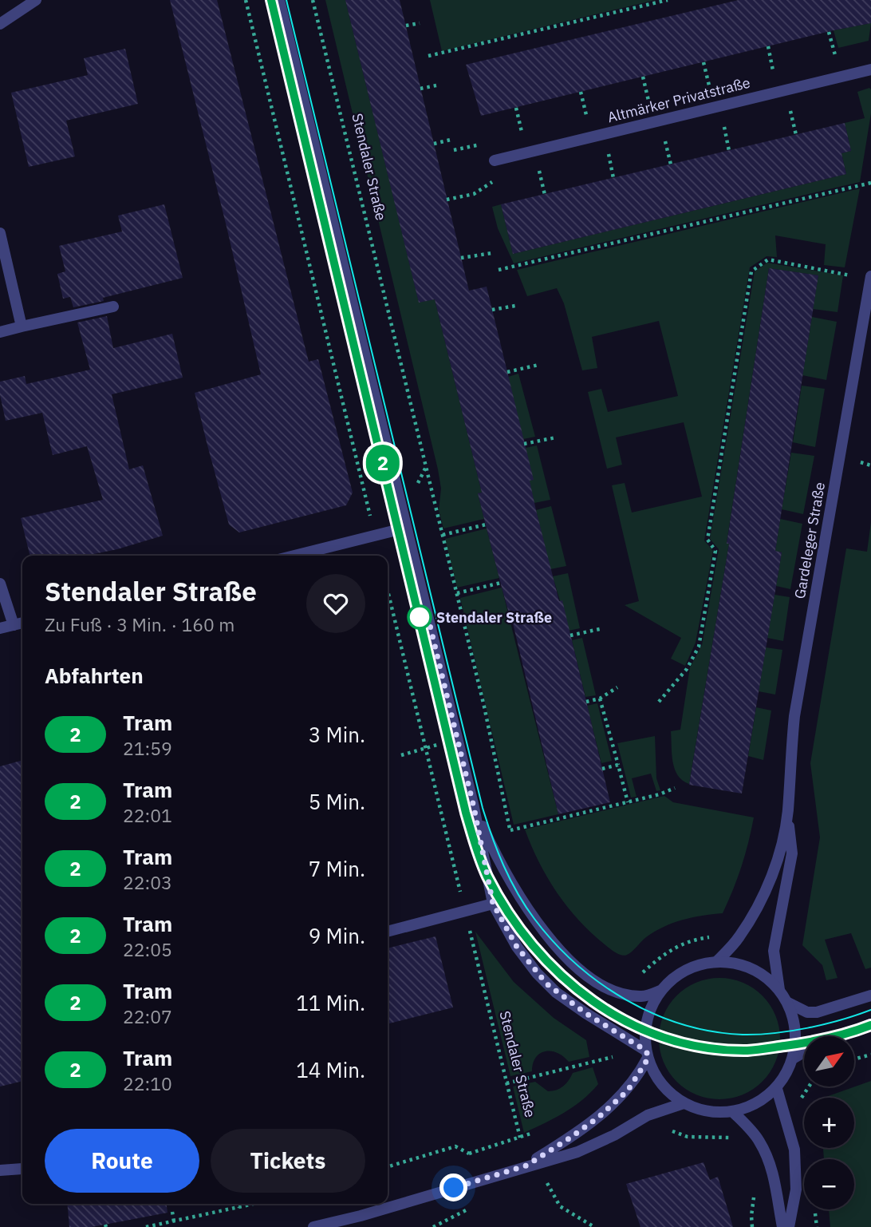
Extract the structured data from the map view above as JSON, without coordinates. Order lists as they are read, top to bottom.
{
  "streets": {
    "street": ["Altmärker Privatstraße", "Gardeleger Straße"],
    "path": ["Stendaler Straße"]
  },
  "places": ["Stendaler Straße"],
  "lines": ["tram line 2"],
  "north": "top right",
  "page": {
    "on_map": "2",
    "heading": [
      ["Stendaler Straße", "Zu Fuß · 3 Min. · 160 m"],
      "Abfahrten"
    ],
    "list": [
      {
        "mark": "2",
        "name": "Tram",
        "note": "21:59",
        "value": "3 Min."
      },
      {
        "mark": "2",
        "name": "Tram",
        "note": "22:01",
        "value": "5 Min."
      },
      {
        "mark": "2",
        "name": "Tram",
        "note": "22:03",
        "value": "7 Min."
      },
      {
        "mark": "2",
        "name": "Tram",
        "note": "22:05",
        "value": "9 Min."
      },
      {
        "mark": "2",
        "name": "Tram",
        "note": "22:07",
        "value": "11 Min."
      },
      {
        "mark": "2",
        "name": "Tram",
        "note": "22:10",
        "value": "14 Min."
      }
    ],
    "map_buttons": ["+", "−"],
    "buttons": ["Route", "Tickets"]
  }
}
